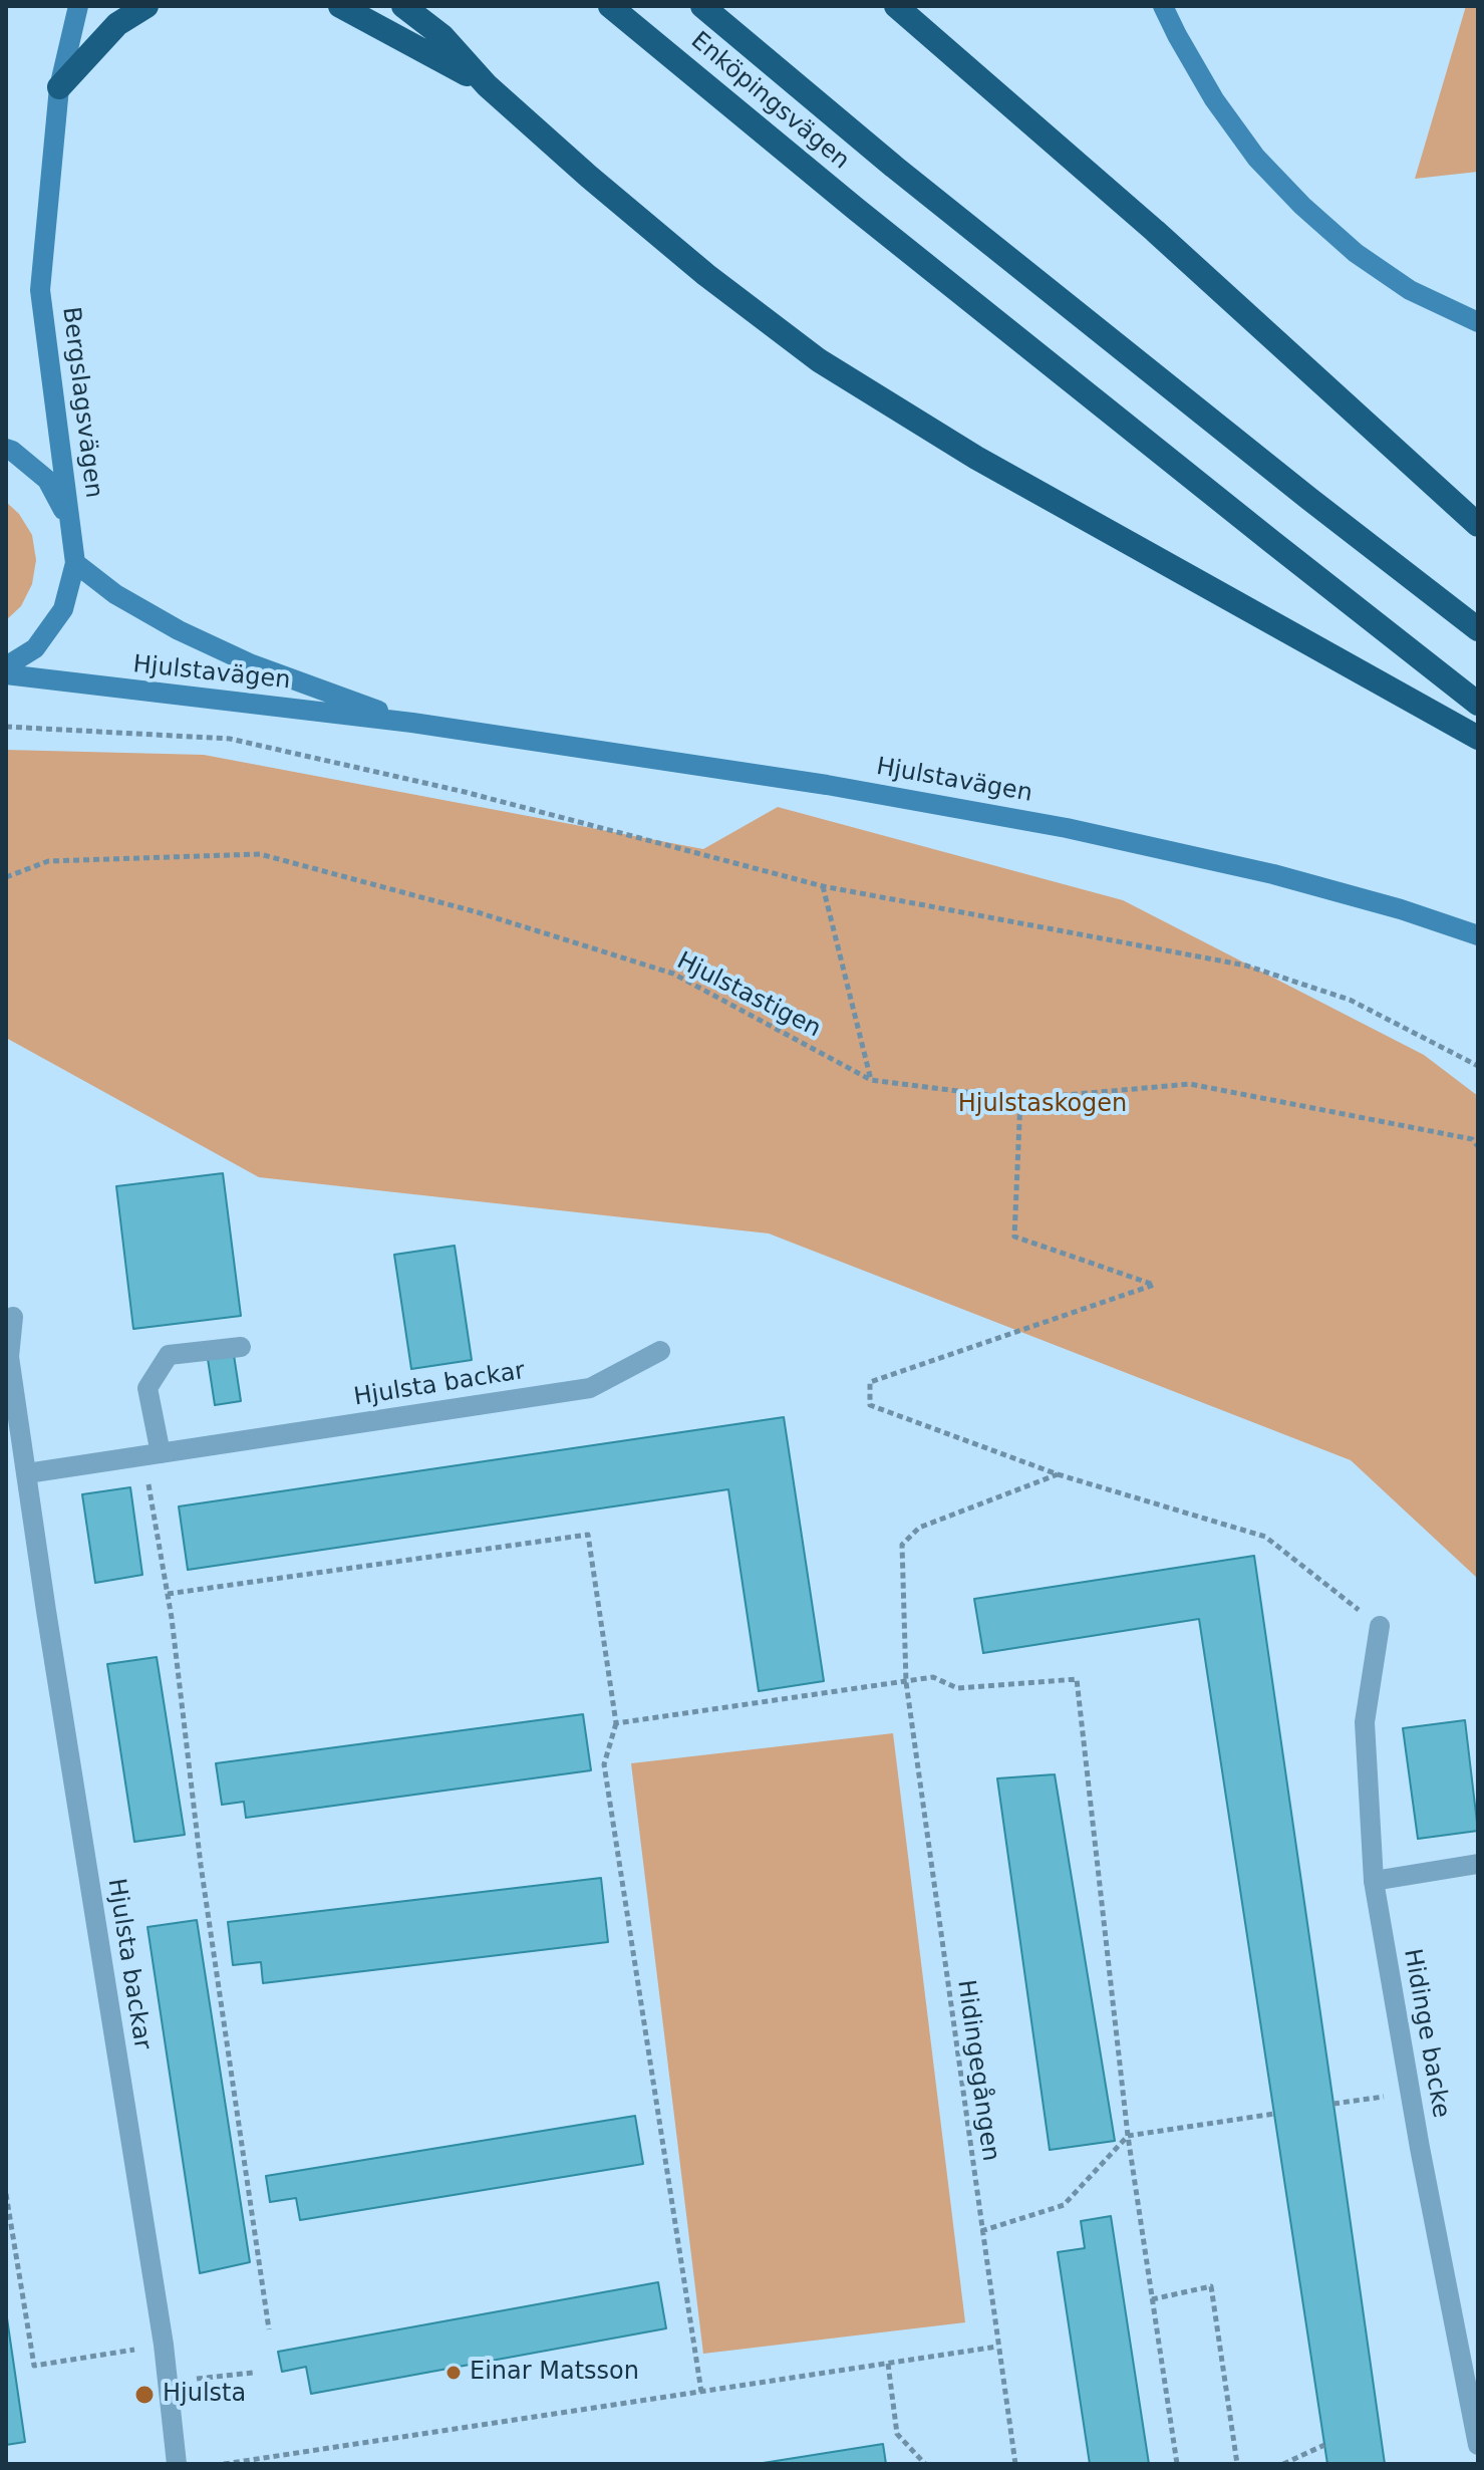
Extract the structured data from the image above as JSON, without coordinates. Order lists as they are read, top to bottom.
{
  "streets": {
    "highway": ["Enköpingsvägen"],
    "main road": ["Bergslagsvägen", "Hjulstavägen"],
    "street": ["Hjulsta backar", "Hidinge backe"],
    "path": ["Hjulstastigen", "Hidingegången"]
  },
  "crossings": [
    ["Bergslagsvägen", "Hjulstavägen"]
  ],
  "parks": ["Hjulstaskogen"],
  "places": ["Einar Matsson", "Hjulsta"]
}
